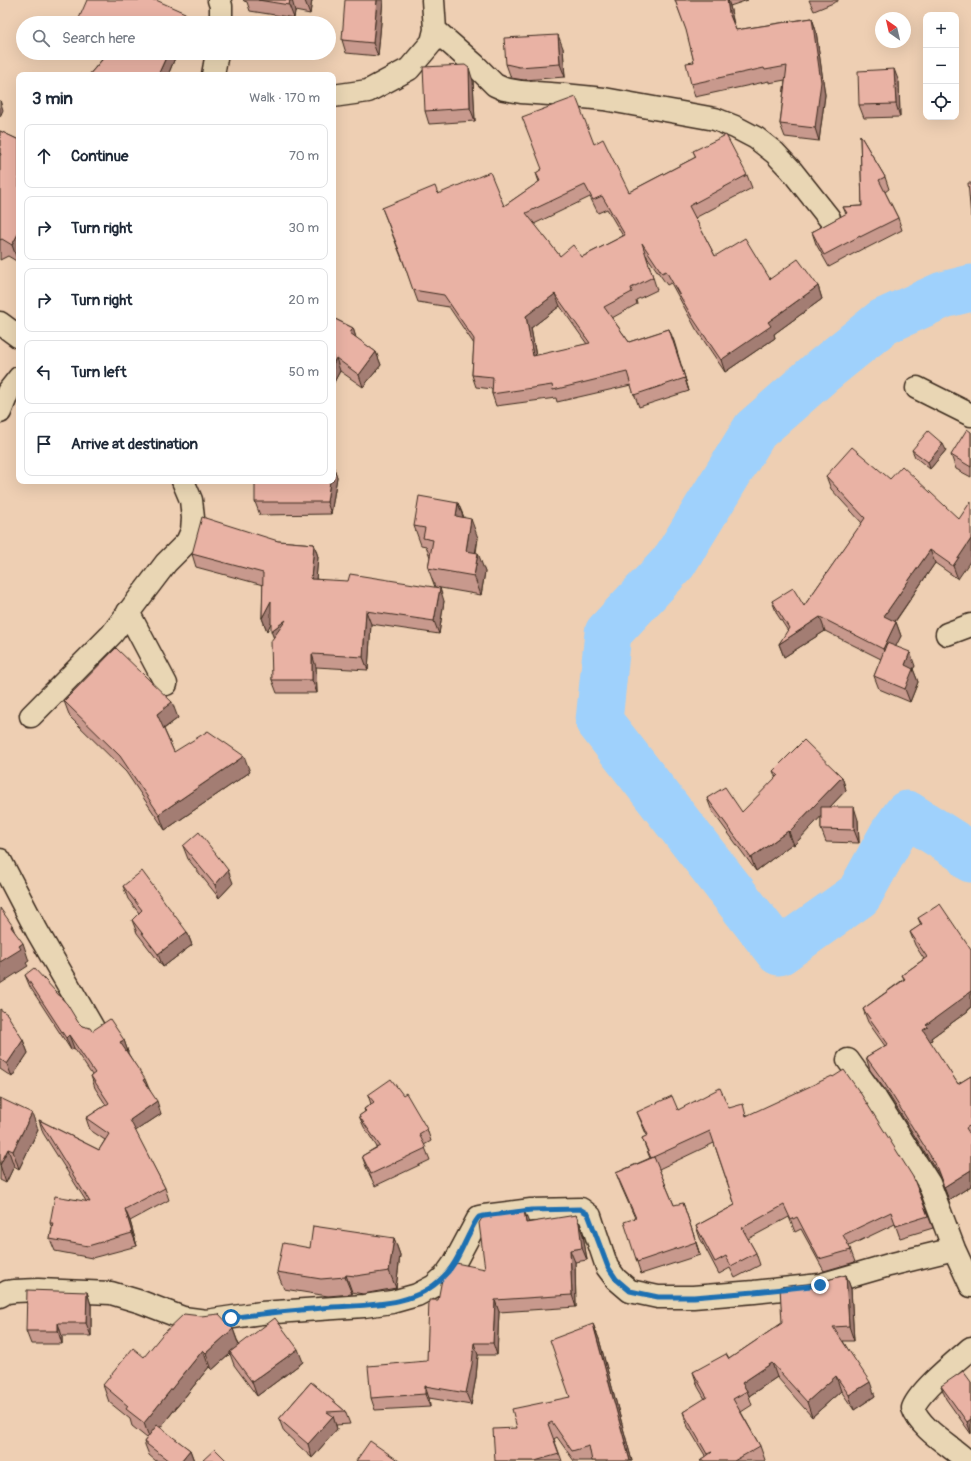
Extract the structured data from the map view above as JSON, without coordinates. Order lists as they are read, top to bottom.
{
  "north": "top left",
  "page": {
    "map_buttons": ["+", "−"],
    "search": "Search here",
    "heading": ["3 min", "Walk · 170 m"],
    "list": [
      ["Continue", "70 m"],
      ["Turn right", "30 m"],
      ["Turn right", "20 m"],
      ["Turn left", "50 m"],
      "Arrive at destination"
    ]
  }
}
